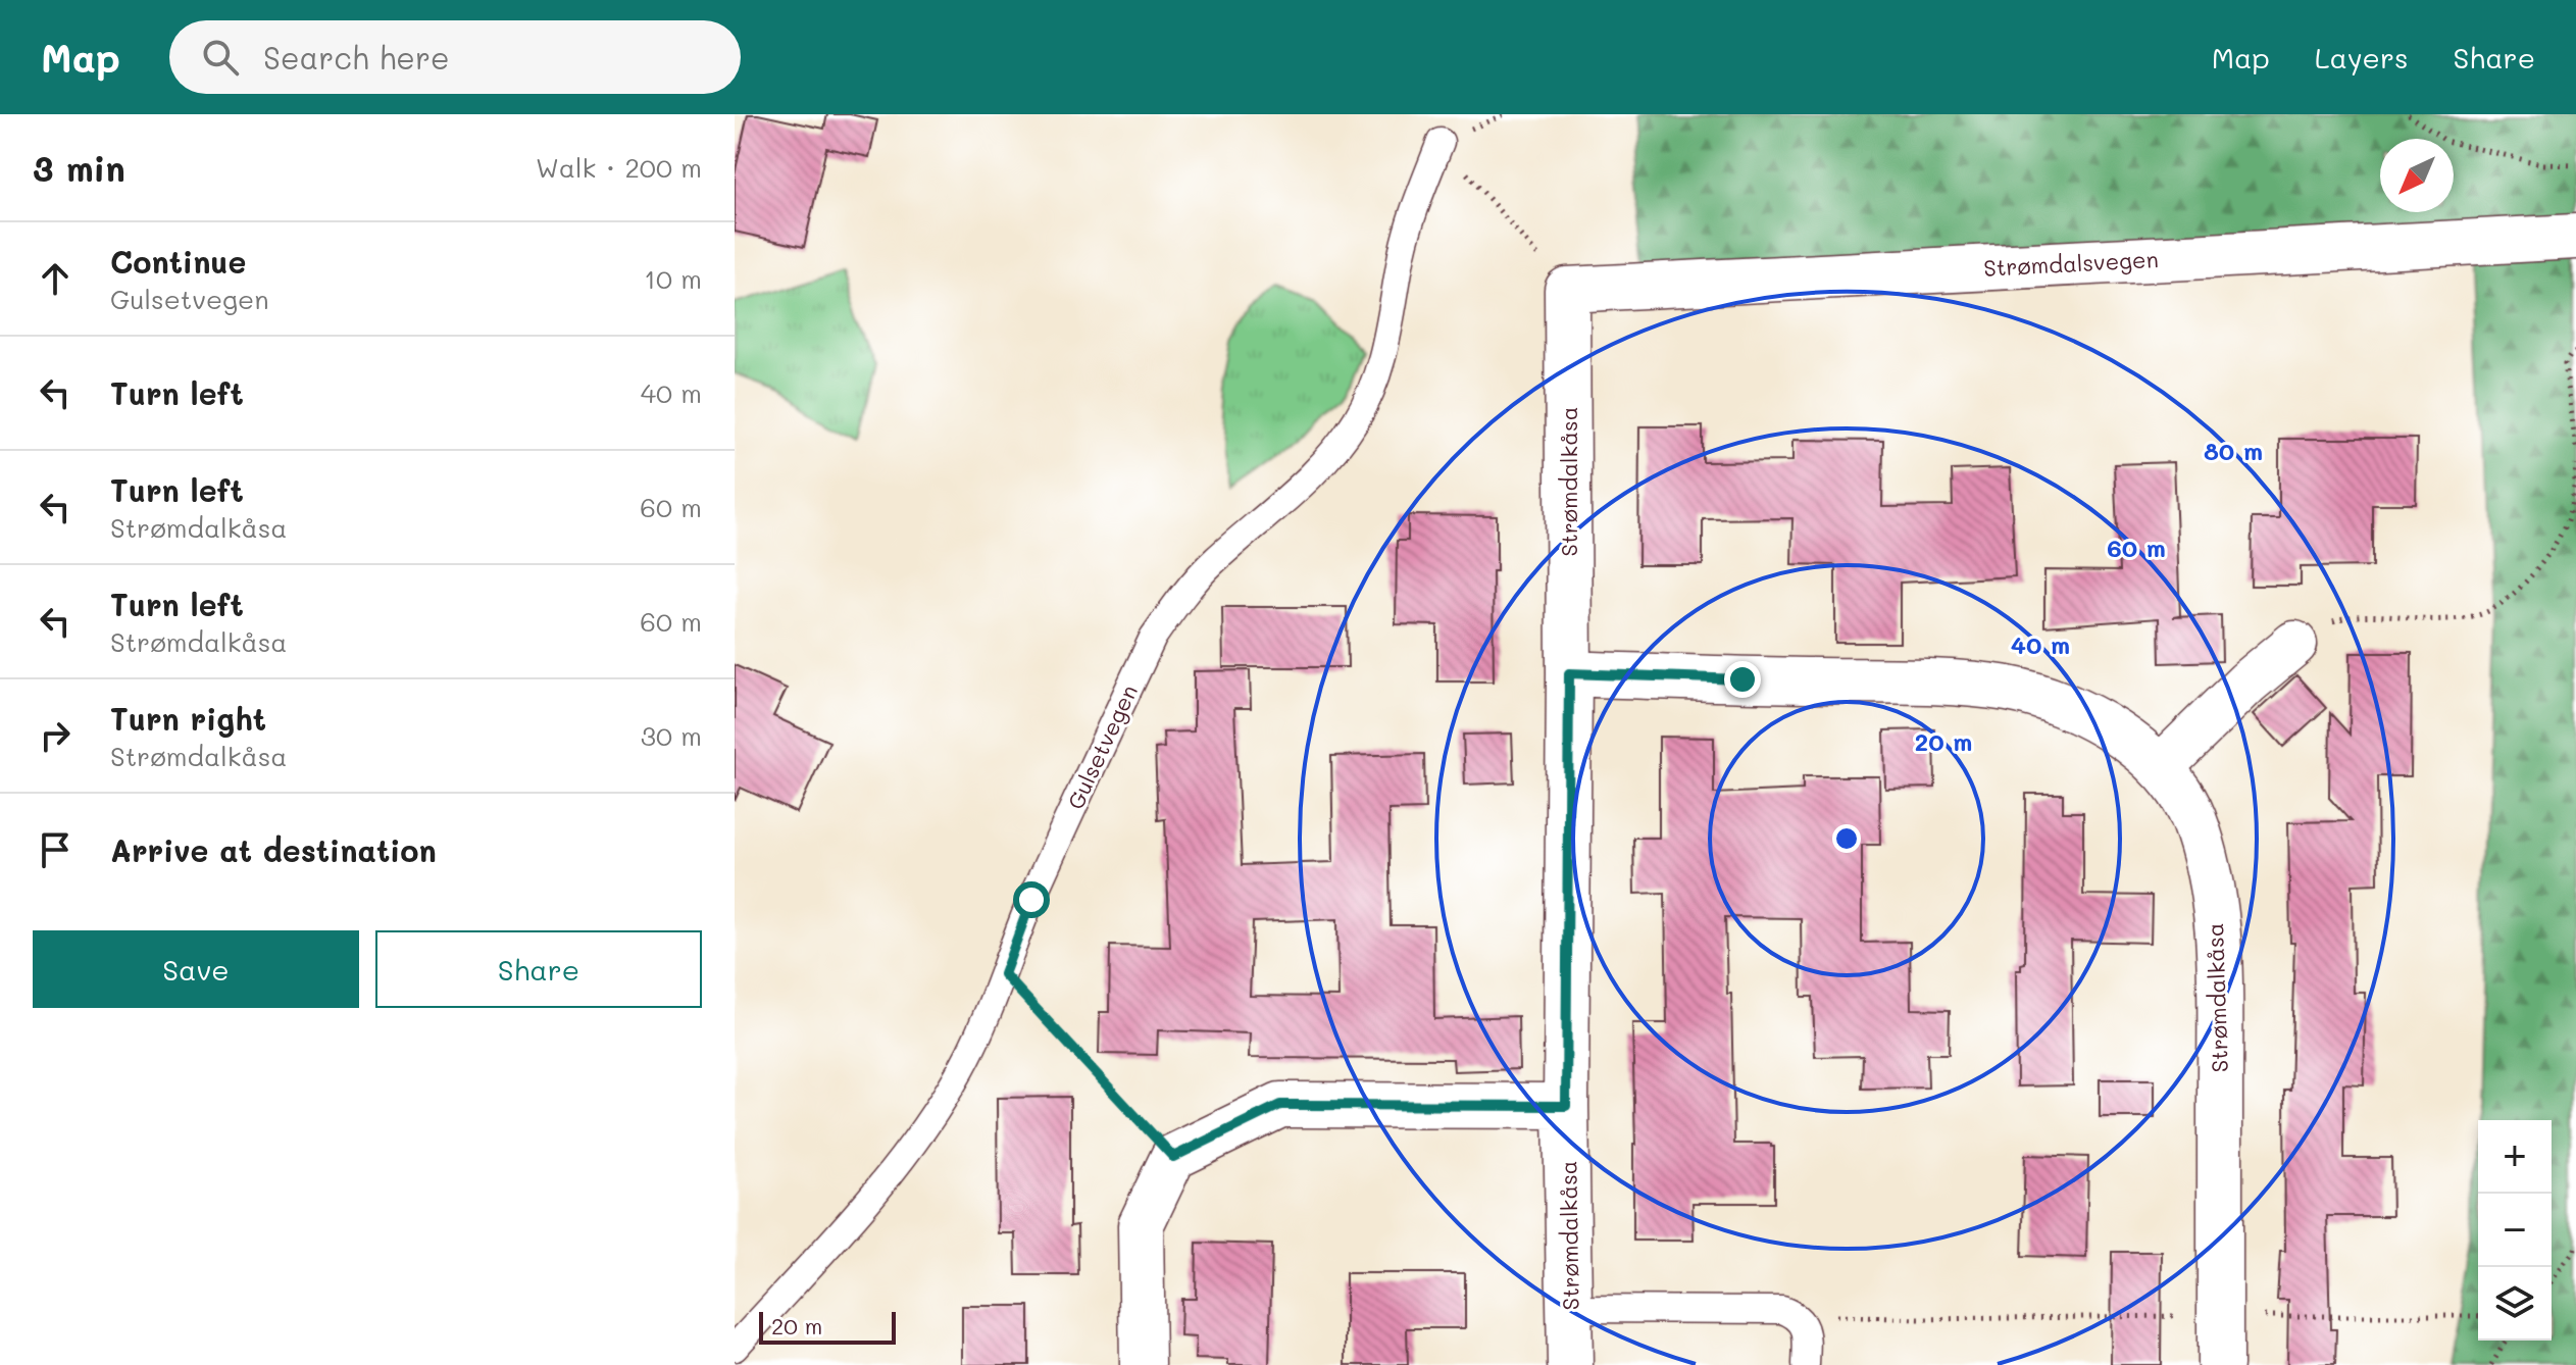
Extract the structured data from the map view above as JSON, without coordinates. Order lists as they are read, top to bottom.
{
  "streets": {
    "street": ["Strømdalsvegen", "Strømdalkåsa"],
    "lane": ["Gulsetvegen"]
  },
  "crossings": [
    ["Strømdalsvegen", "Strømdalkåsa"]
  ],
  "scale_bar": "20 m",
  "north": "bottom left",
  "page": {
    "header": "Map",
    "search": "Search here",
    "nav": ["Map", "Layers", "Share"],
    "heading": ["3 min", "Walk · 200 m"],
    "list": [
      ["Continue", "Gulsetvegen", "10 m"],
      ["Turn left", "40 m"],
      ["Turn left", "Strømdalkåsa", "60 m"],
      ["Turn left", "Strømdalkåsa", "60 m"],
      ["Turn right", "Strømdalkåsa", "30 m"],
      "Arrive at destination"
    ],
    "buttons": ["Save", "Share"],
    "map_buttons": ["+", "−"],
    "scale": "20 m"
  },
  "rings": [
    "80 m",
    "60 m",
    "40 m",
    "20 m"
  ]
}
